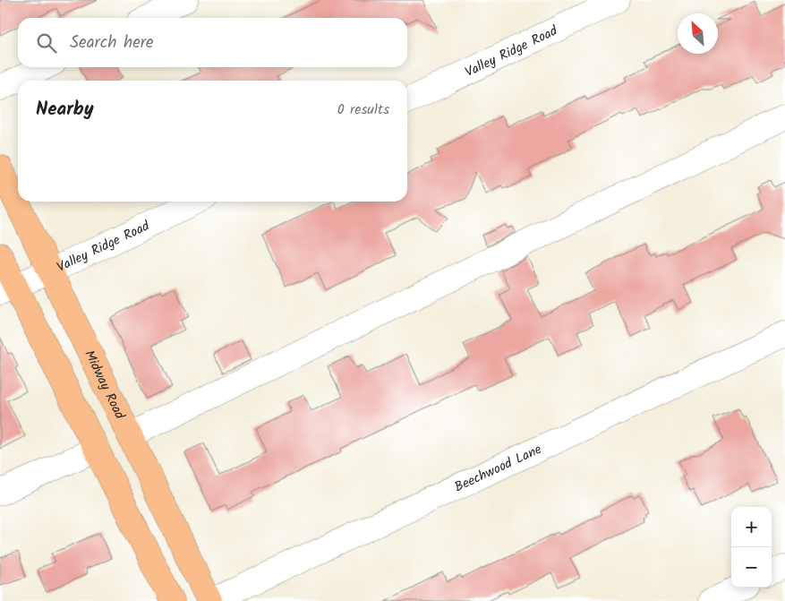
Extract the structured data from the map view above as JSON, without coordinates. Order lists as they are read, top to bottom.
{
  "streets": {
    "main road": ["Midway Road"],
    "street": ["Valley Ridge Road", "Beechwood Lane"]
  },
  "crossings": [
    ["Valley Ridge Road", "Midway Road"],
    ["Midway Road", "Beechwood Lane"]
  ],
  "north": "top left",
  "page": {
    "search": "Search here",
    "heading": ["Nearby", "0 results"],
    "map_buttons": ["+", "−"]
  }
}
